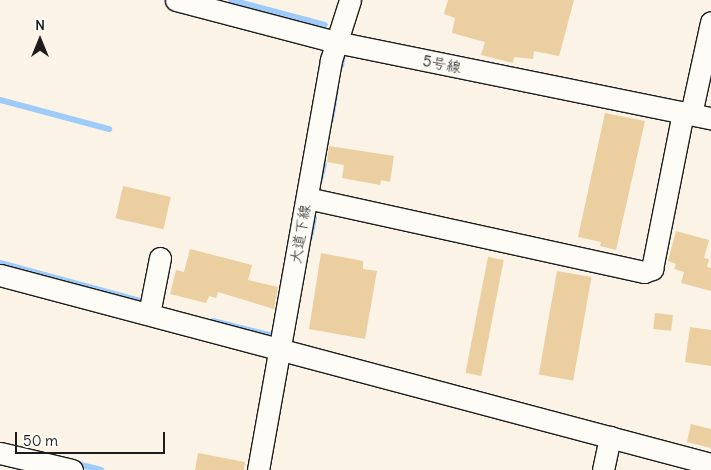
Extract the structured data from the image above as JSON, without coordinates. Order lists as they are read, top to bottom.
{
  "streets": {
    "street": ["5号線", "大道下線"]
  },
  "crossings": [
    ["5号線", "大道下線"]
  ],
  "scale_bar": "50 m",
  "north": "top"
}
